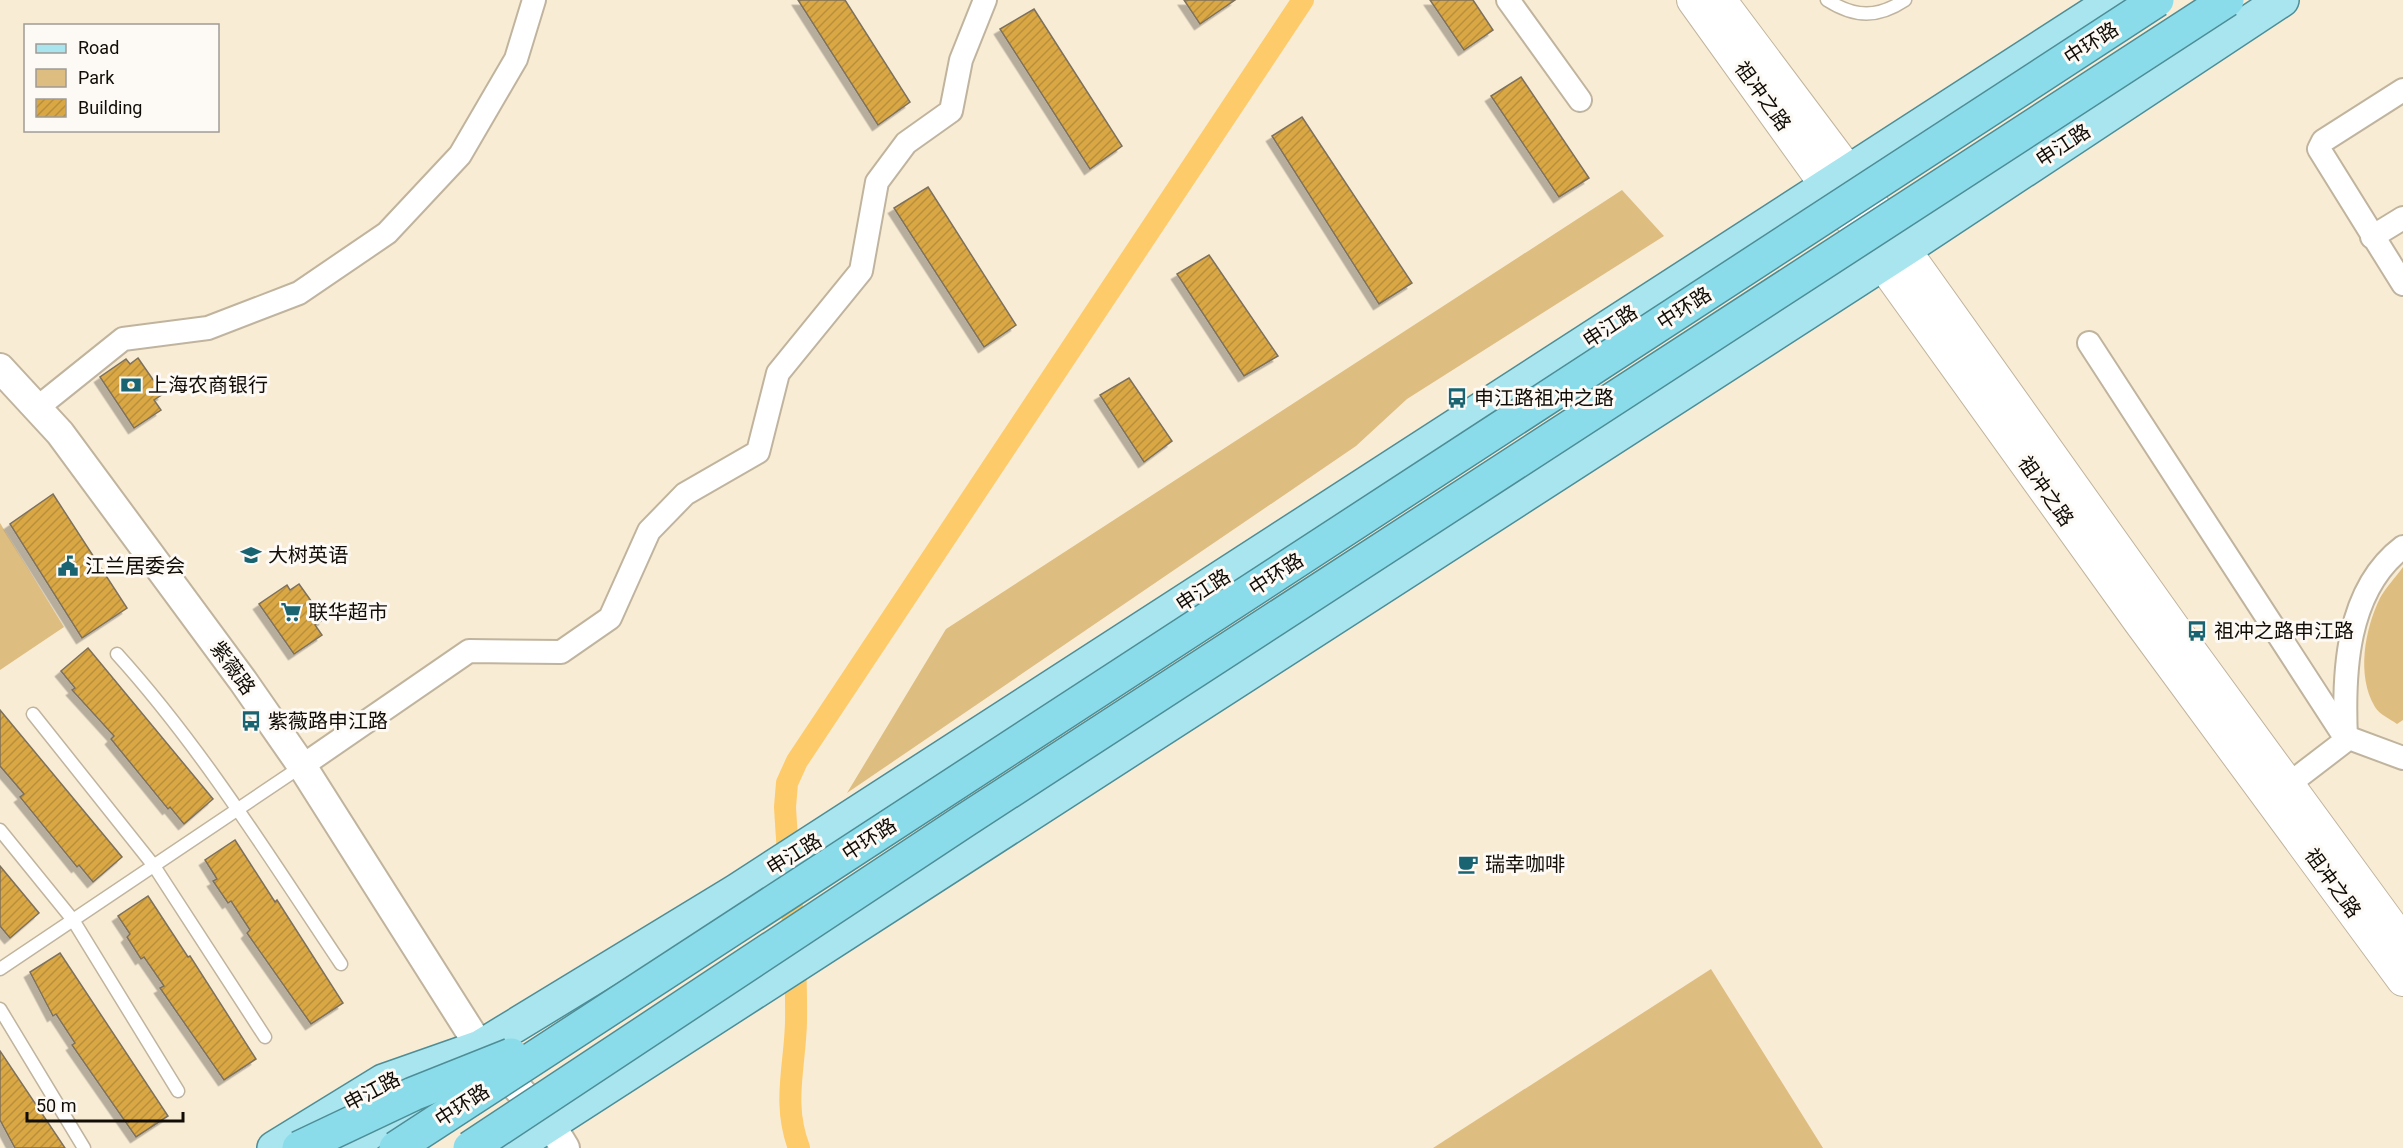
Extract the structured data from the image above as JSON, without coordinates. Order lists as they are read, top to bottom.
{
  "streets": {
    "highway": ["中环路"],
    "main road": ["祖冲之路", "申江路"],
    "street": ["紫薇路"]
  },
  "crossings": [
    ["祖冲之路", "申江路"],
    ["申江路", "紫薇路"]
  ],
  "places": {
    "bank": ["上海农商银行"],
    "bus stop": ["申江路祖冲之路", "祖冲之路申江路", "紫薇路申江路"],
    "school or university": ["大树英语"],
    "public building": ["江兰居委会"],
    "supermarket": ["联华超市"],
    "cafe": ["瑞幸咖啡"]
  },
  "legend": ["Road", "Park", "Building"],
  "scale_bar": "50 m"
}
